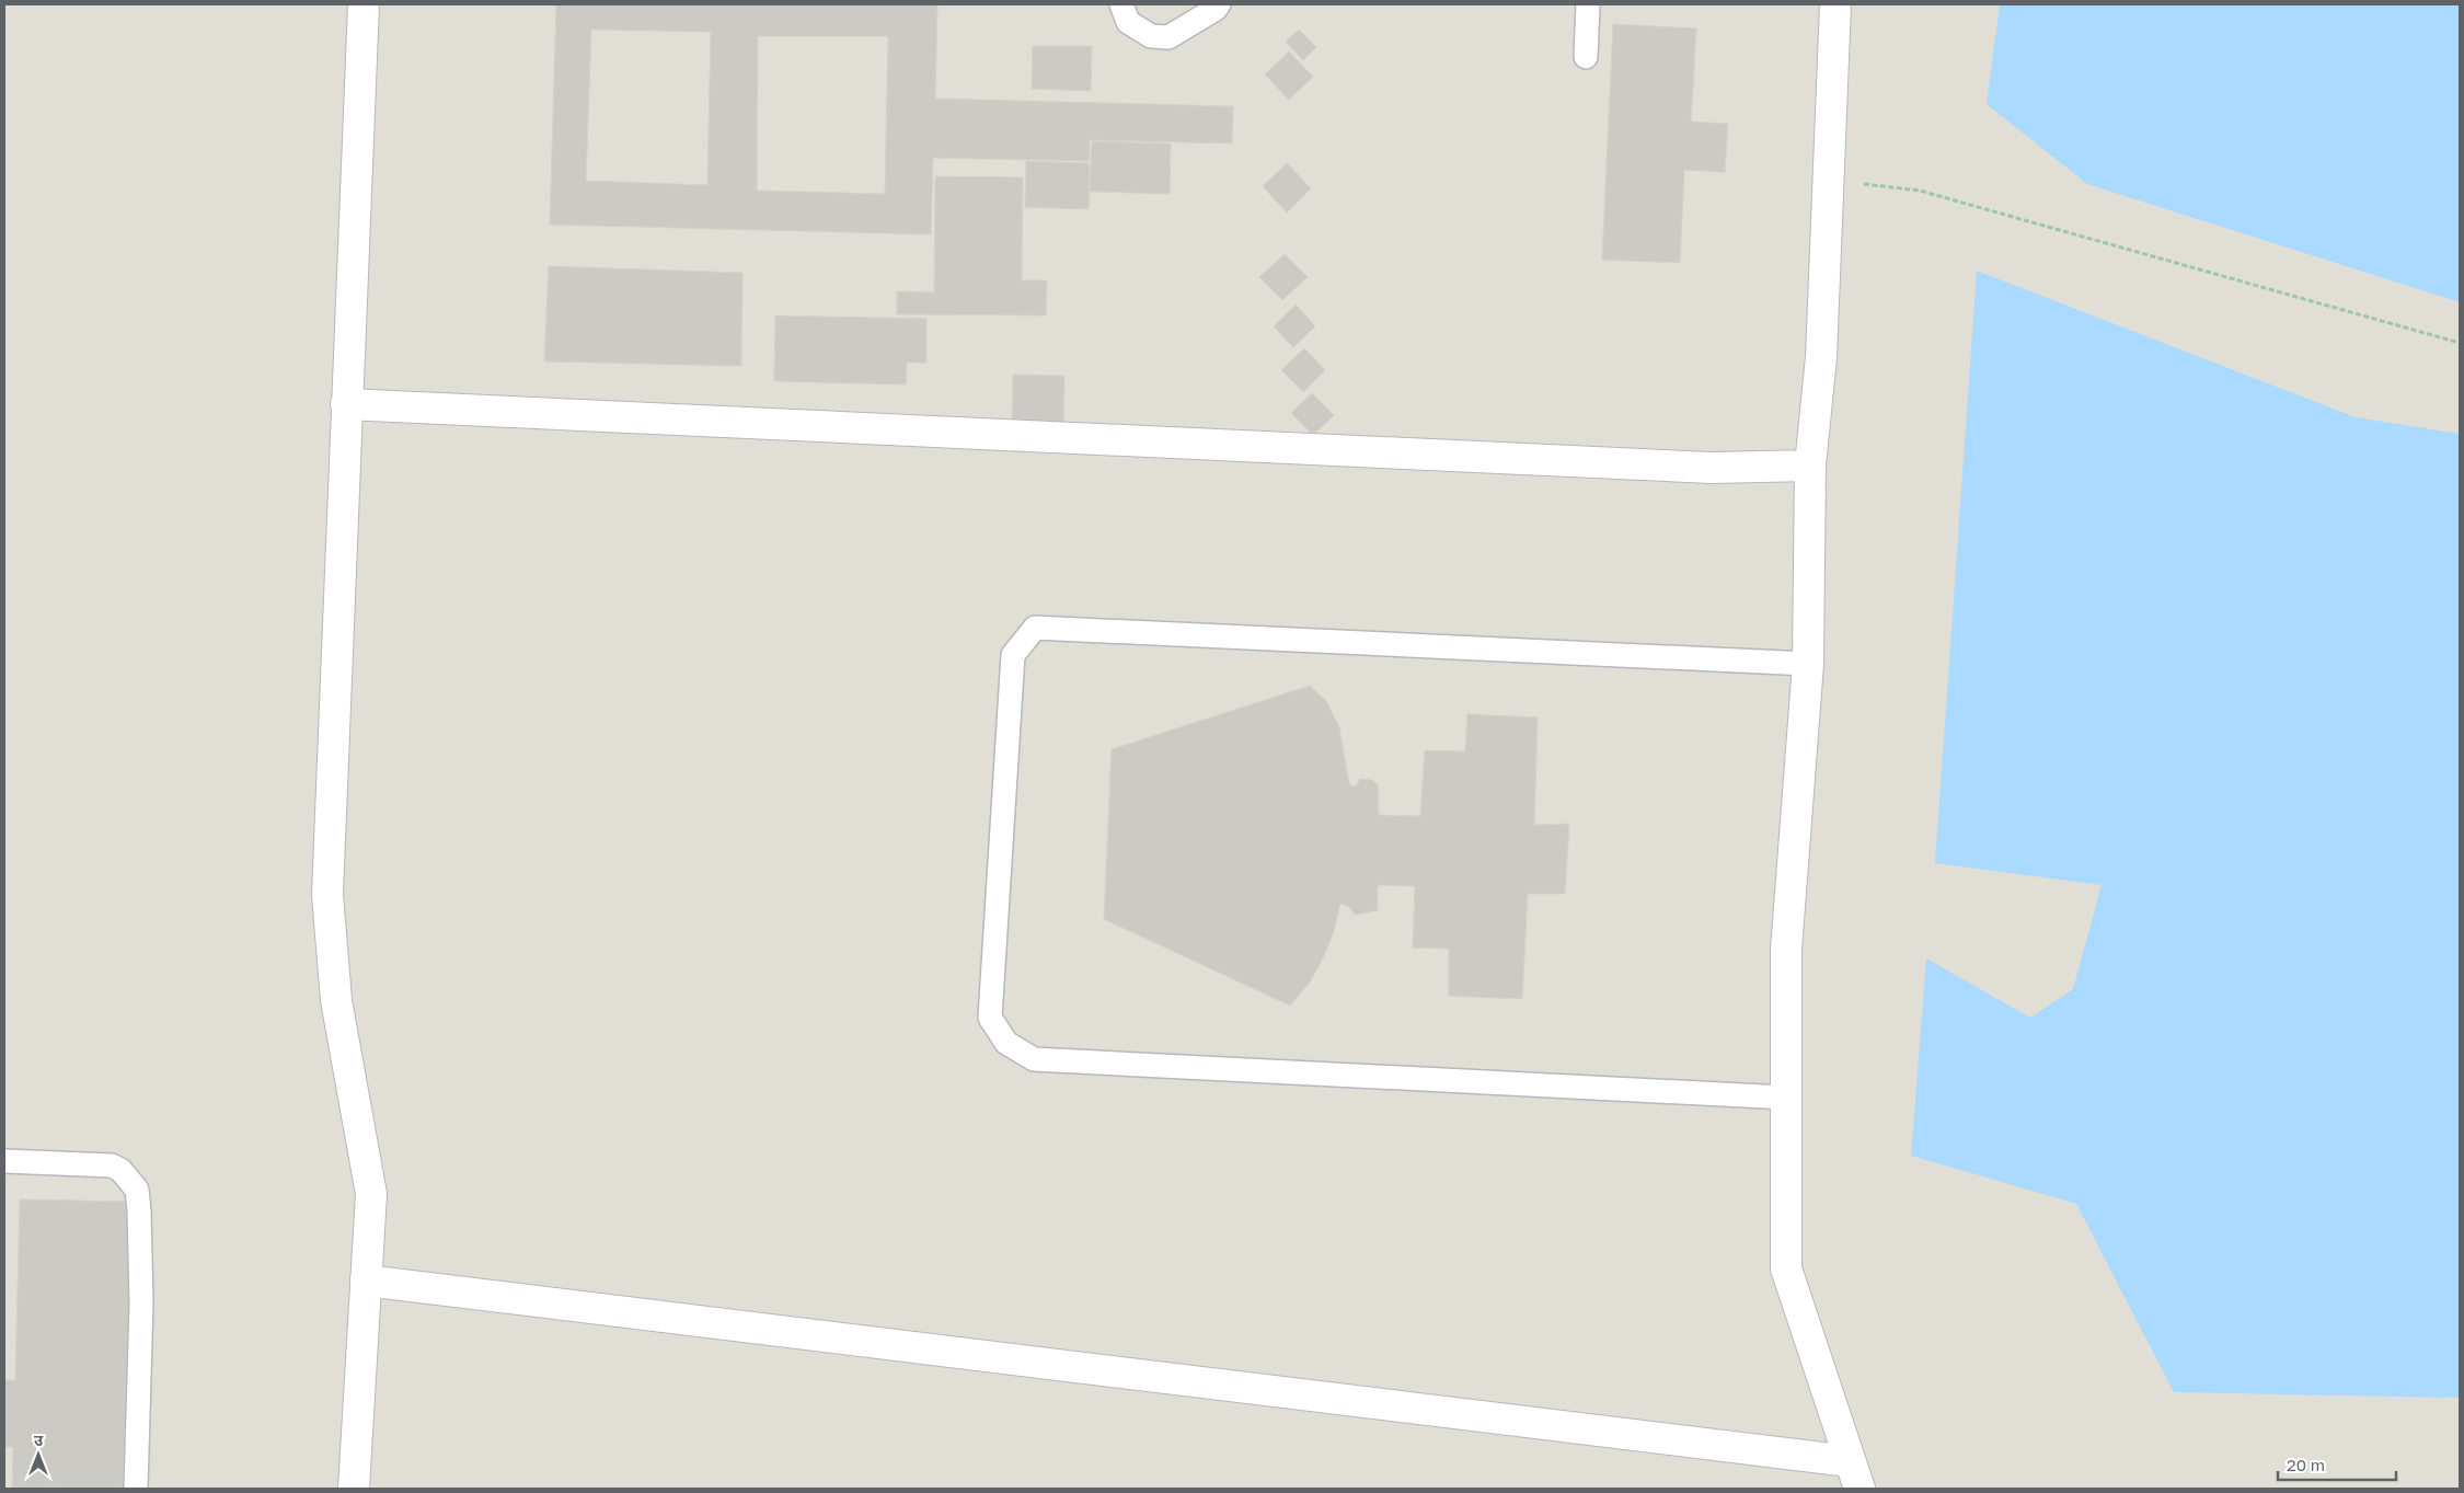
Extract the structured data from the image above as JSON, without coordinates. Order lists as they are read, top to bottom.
{
  "scale_bar": "20 m",
  "north": "top"
}
